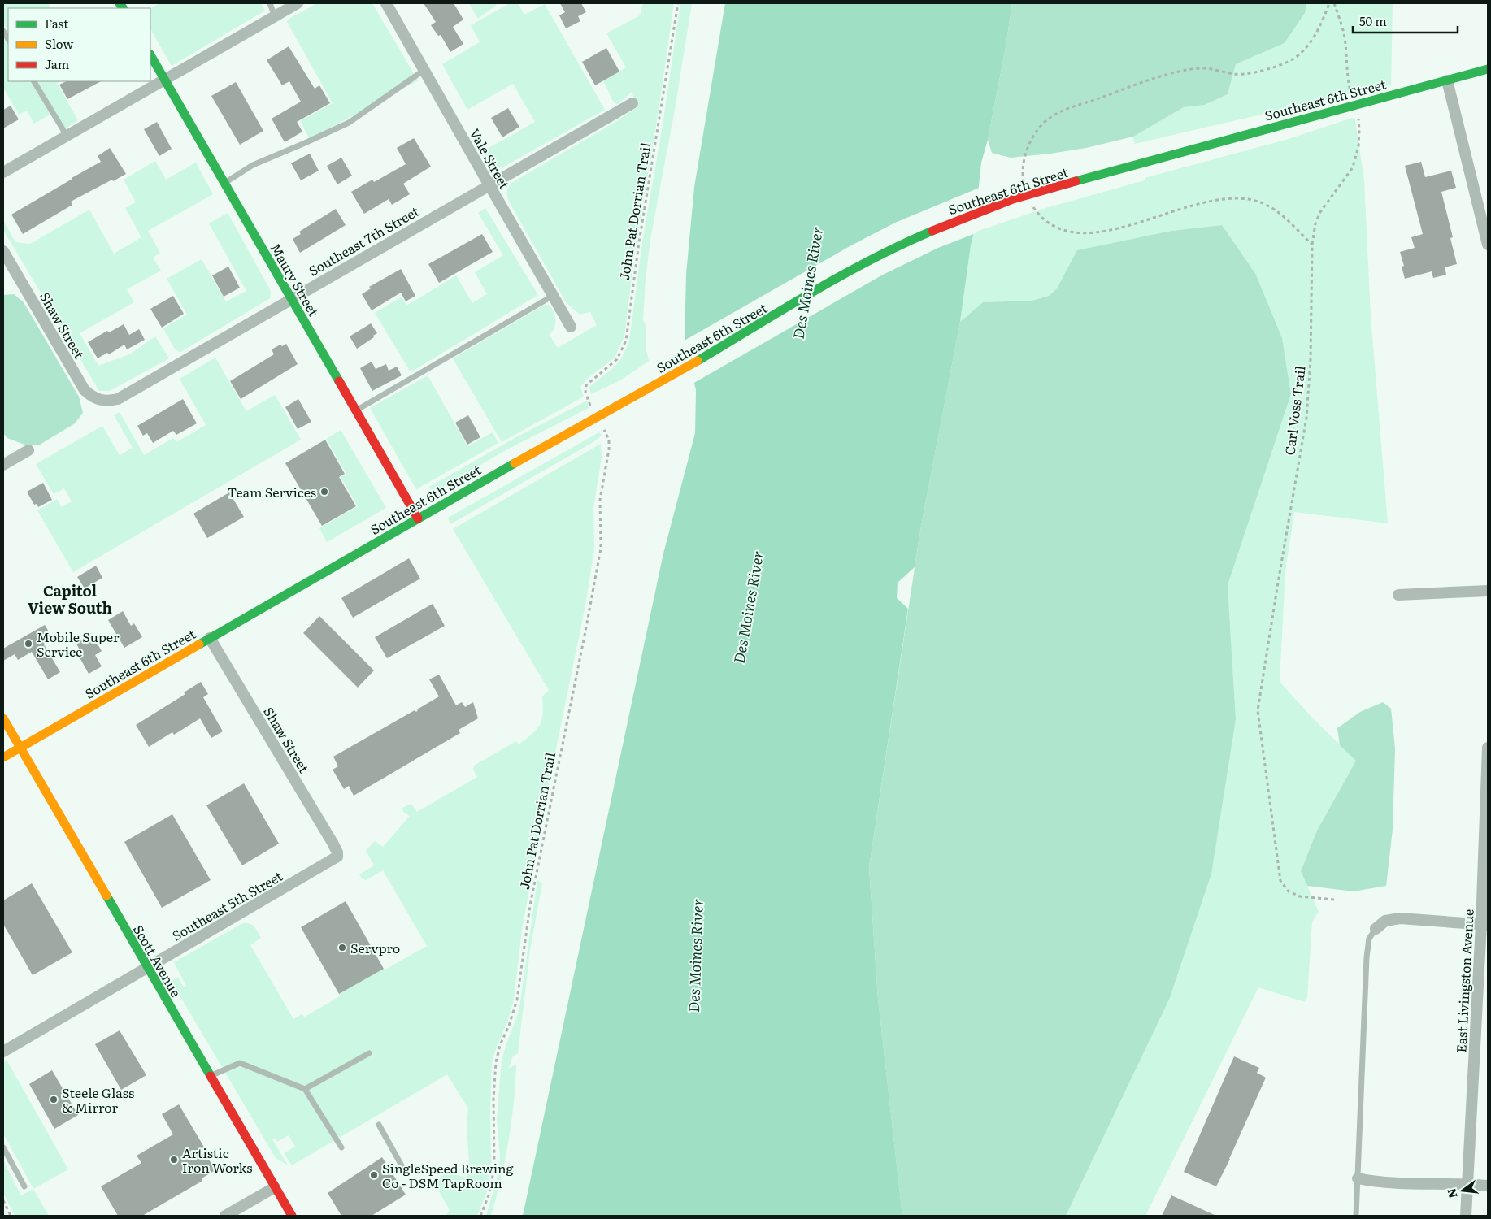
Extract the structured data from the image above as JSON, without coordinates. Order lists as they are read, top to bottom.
{
  "streets": {
    "main road": ["Southeast 6th Street", "Maury Street", "Scott Avenue"],
    "street": [
      "Vale Street",
      "Southeast 7th Street",
      "Shaw Street",
      "Southeast 5th Street",
      "East Livingston Avenue"
    ],
    "path": ["John Pat Dorrian Trail", "Carl Voss Trail"]
  },
  "crossings": [
    ["Southeast 6th Street", "Maury Street"],
    ["Southeast 6th Street", "Shaw Street"],
    ["Southeast 6th Street", "Scott Avenue"],
    ["Vale Street", "Southeast 7th Street"],
    ["Southeast 7th Street", "Maury Street"],
    ["Southeast 7th Street", "Shaw Street"],
    ["Shaw Street", "Southeast 5th Street"],
    ["Southeast 5th Street", "Scott Avenue"]
  ],
  "districts": ["Capitol View South"],
  "water": ["Des Moines River"],
  "places": [
    "Team Services",
    "Mobile Super Service",
    "Servpro",
    "Steele Glass & Mirror",
    "Artistic Iron Works",
    "SingleSpeed Brewing Co - DSM TapRoom"
  ],
  "legend": ["Fast", "Slow", "Jam"],
  "scale_bar": "50 m",
  "north": "left"
}
